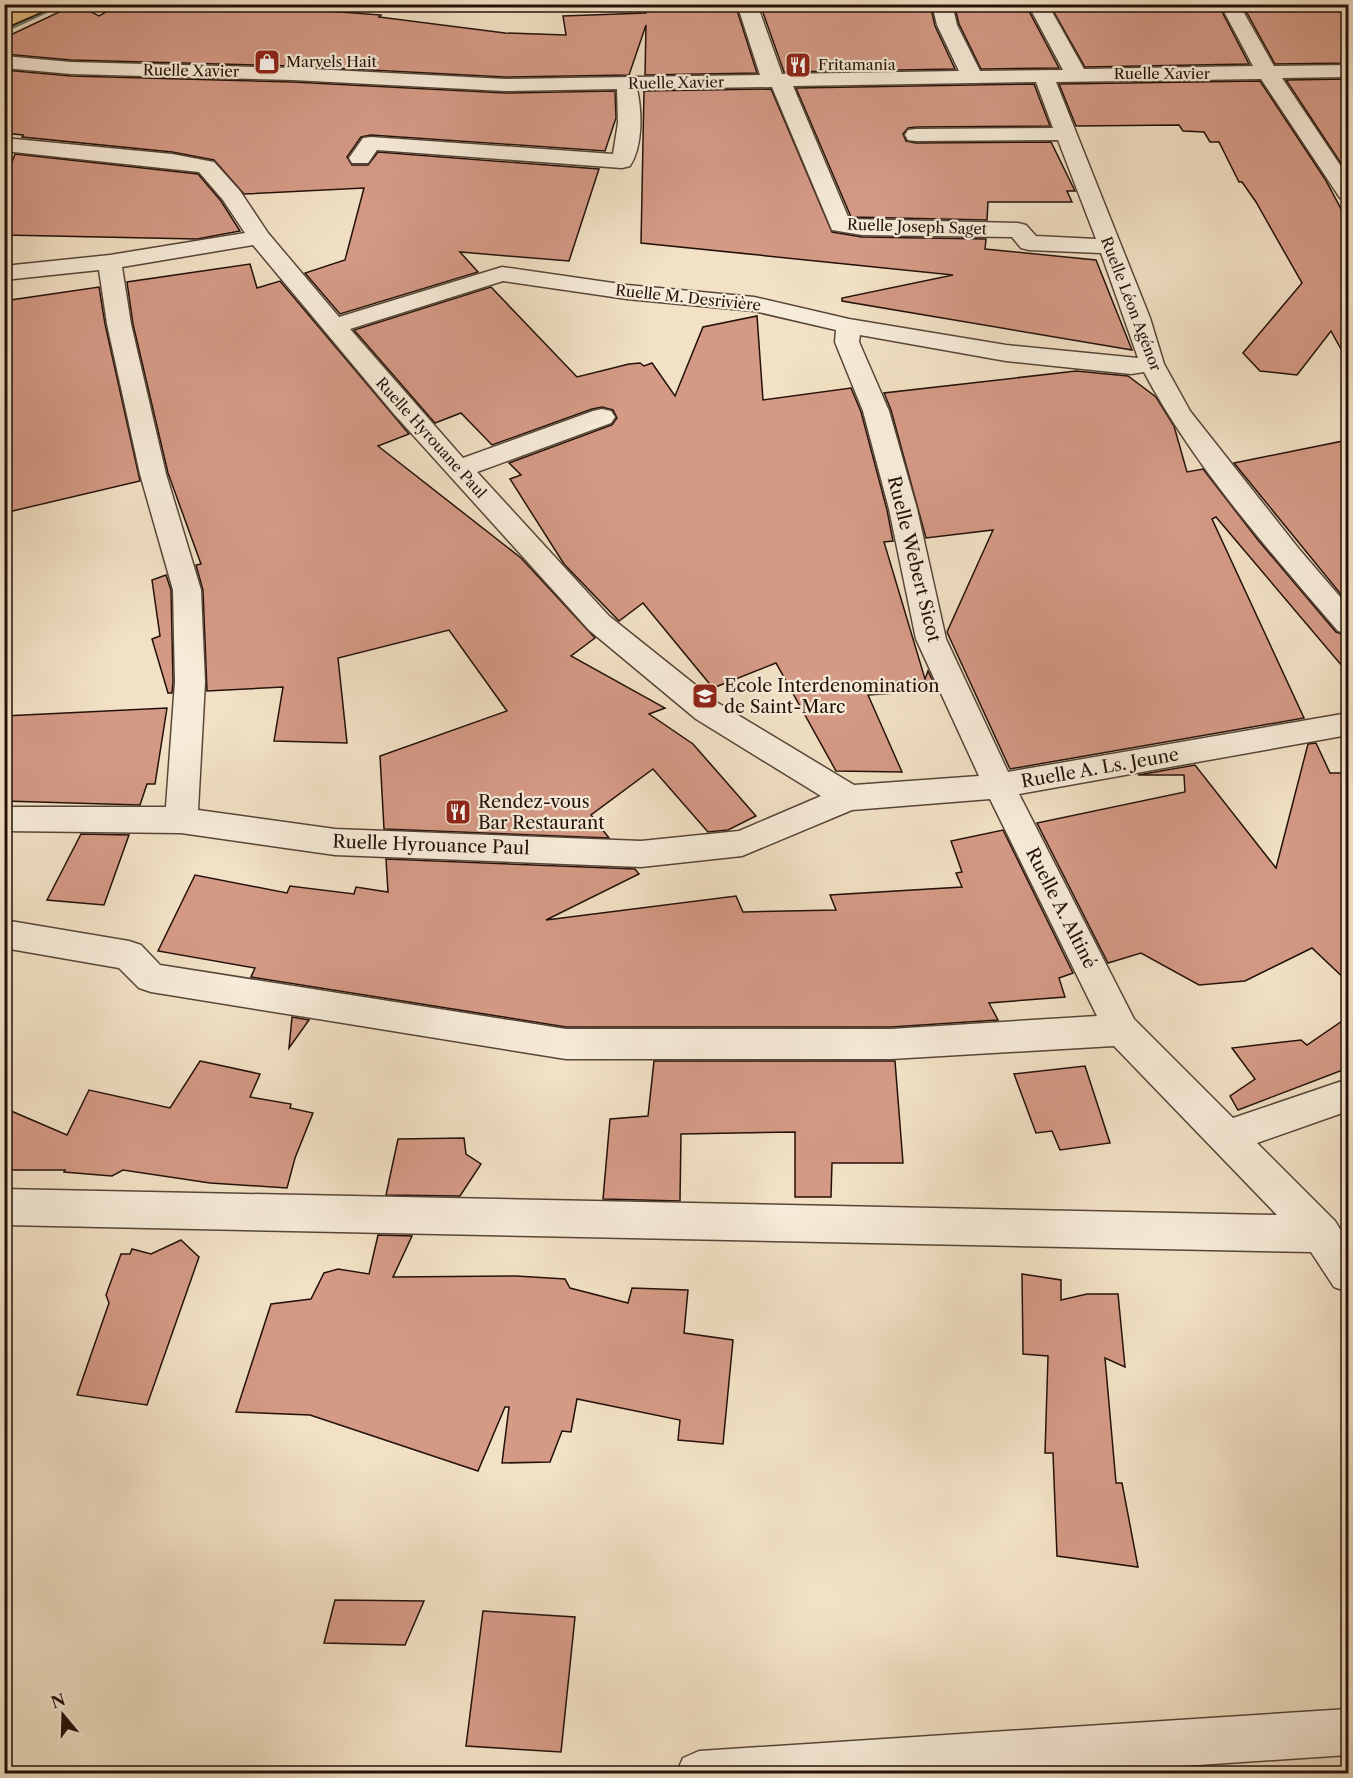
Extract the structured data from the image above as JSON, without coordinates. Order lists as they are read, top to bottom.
{
  "streets": {
    "street": [
      "Ruelle Xavier",
      "Ruelle Joseph Saget",
      "Ruelle M. Desrivière",
      "Ruelle Léon Agénor",
      "Ruelle Hyrouane Paul",
      "Ruelle Webert Sicot",
      "Ruelle A. Ls. Jeune",
      "Ruelle Hyrouance Paul",
      "Ruelle A. Altiné"
    ]
  },
  "crossings": [
    ["Ruelle Xavier", "Ruelle Joseph Saget"],
    ["Ruelle Xavier", "Ruelle Léon Agénor"],
    ["Ruelle Joseph Saget", "Ruelle Léon Agénor"],
    ["Ruelle M. Desrivière", "Ruelle Léon Agénor"],
    ["Ruelle M. Desrivière", "Ruelle Hyrouane Paul"],
    ["Ruelle M. Desrivière", "Ruelle Webert Sicot"],
    ["Ruelle Hyrouane Paul", "Ruelle A. Ls. Jeune"],
    ["Ruelle Hyrouane Paul", "Ruelle Hyrouance Paul"],
    ["Ruelle Webert Sicot", "Ruelle A. Ls. Jeune"],
    ["Ruelle Webert Sicot", "Ruelle A. Altiné"],
    ["Ruelle A. Ls. Jeune", "Ruelle Hyrouance Paul"],
    ["Ruelle A. Ls. Jeune", "Ruelle A. Altiné"]
  ],
  "places": {
    "shop": ["Marvels Hait"],
    "restaurant": ["Fritamania", "Rendez-vous Bar Restaurant"],
    "school or university": ["Ecole Interdenomination de Saint-Marc"]
  },
  "north": "top"
}
